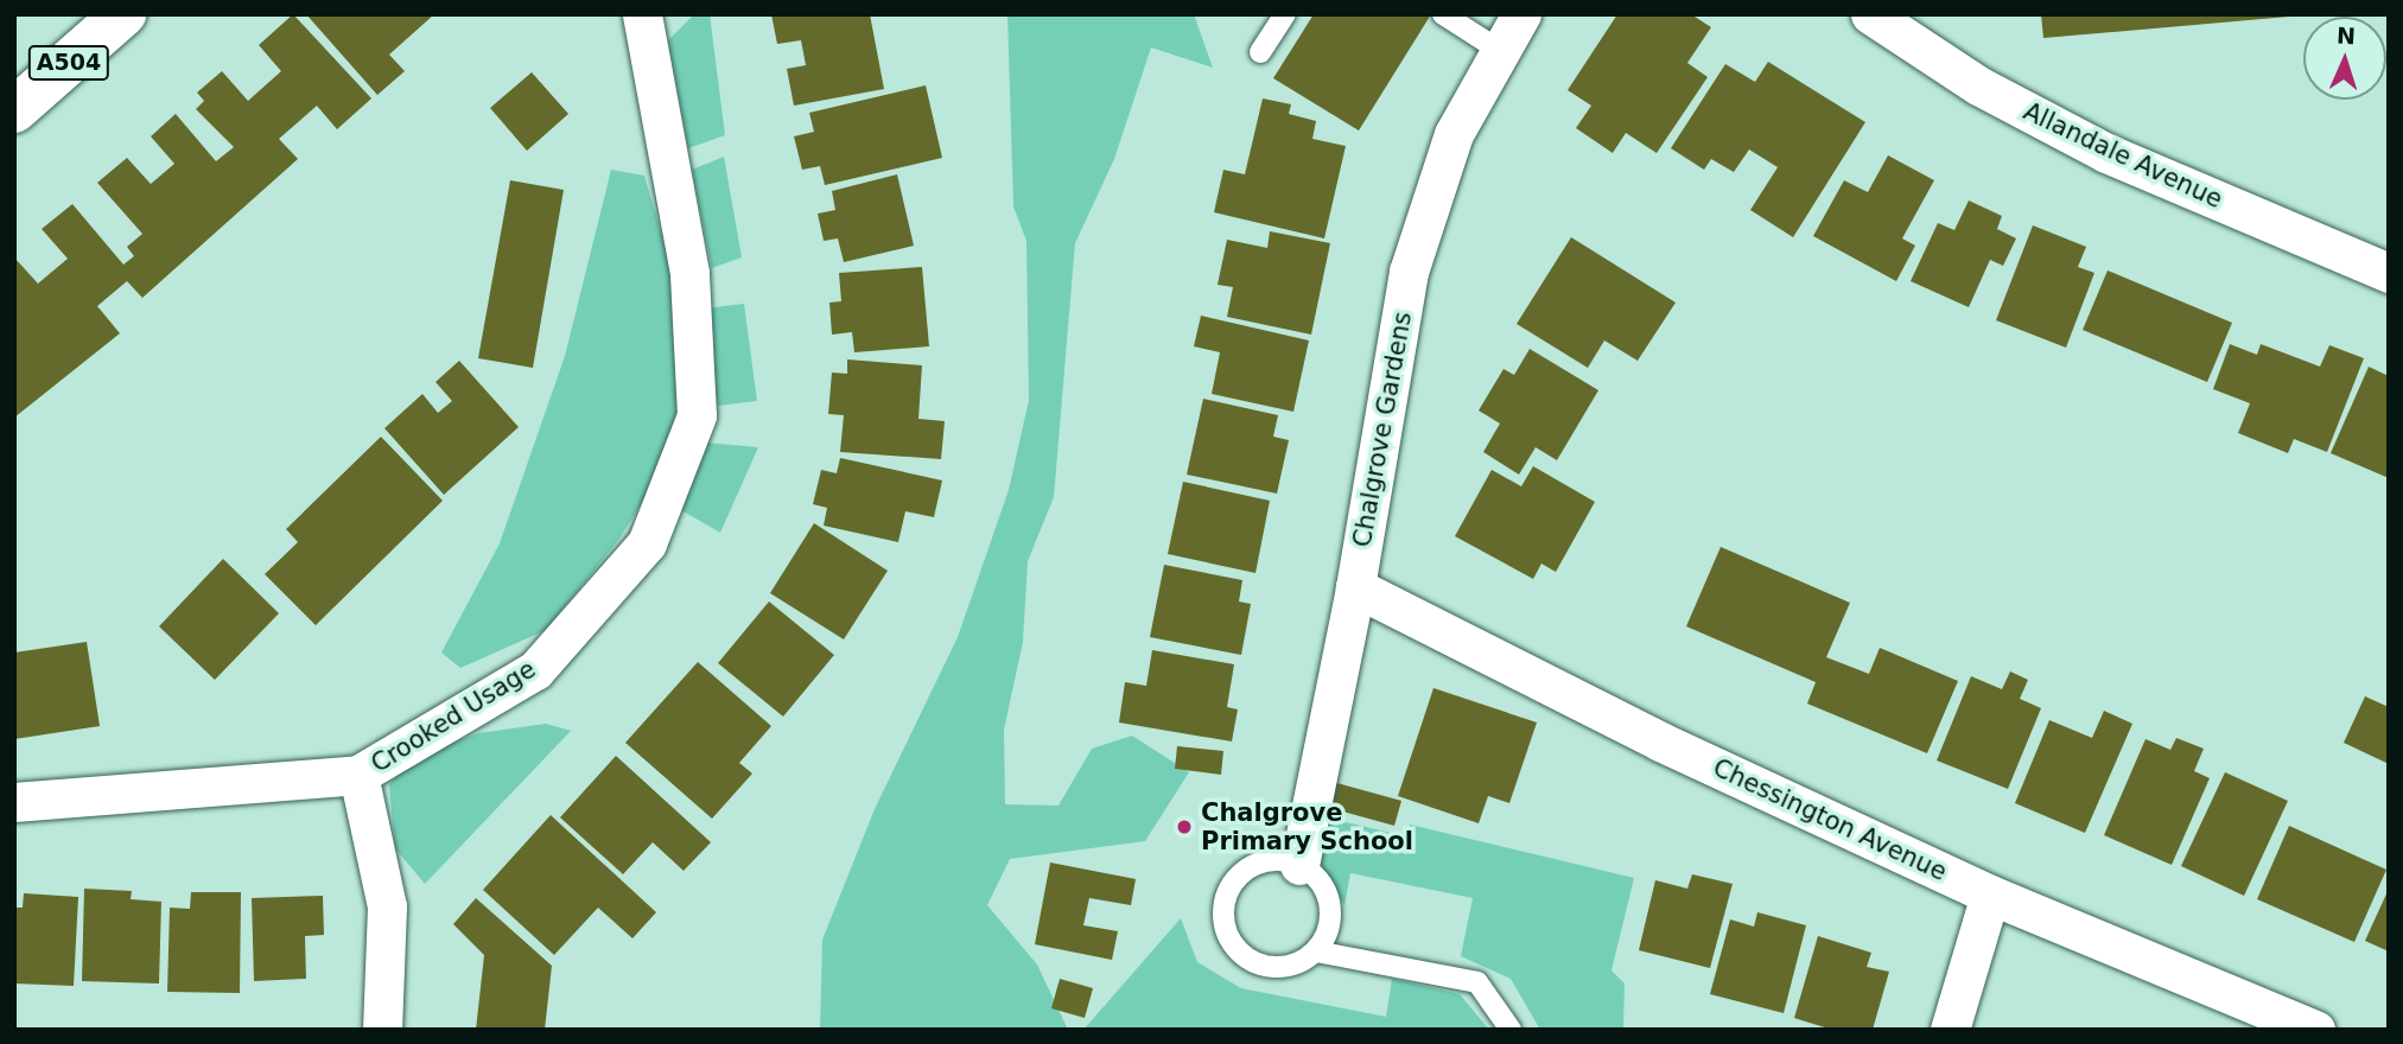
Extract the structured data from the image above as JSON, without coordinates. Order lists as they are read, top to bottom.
{
  "streets": {
    "main road": ["A504"],
    "street": [
      "Allandale Avenue",
      "Chalgrove Gardens",
      "Crooked Usage",
      "Chessington Avenue"
    ]
  },
  "crossings": [
    ["Chalgrove Gardens", "Chessington Avenue"]
  ],
  "places": ["Chalgrove Primary School"],
  "north": "top"
}
